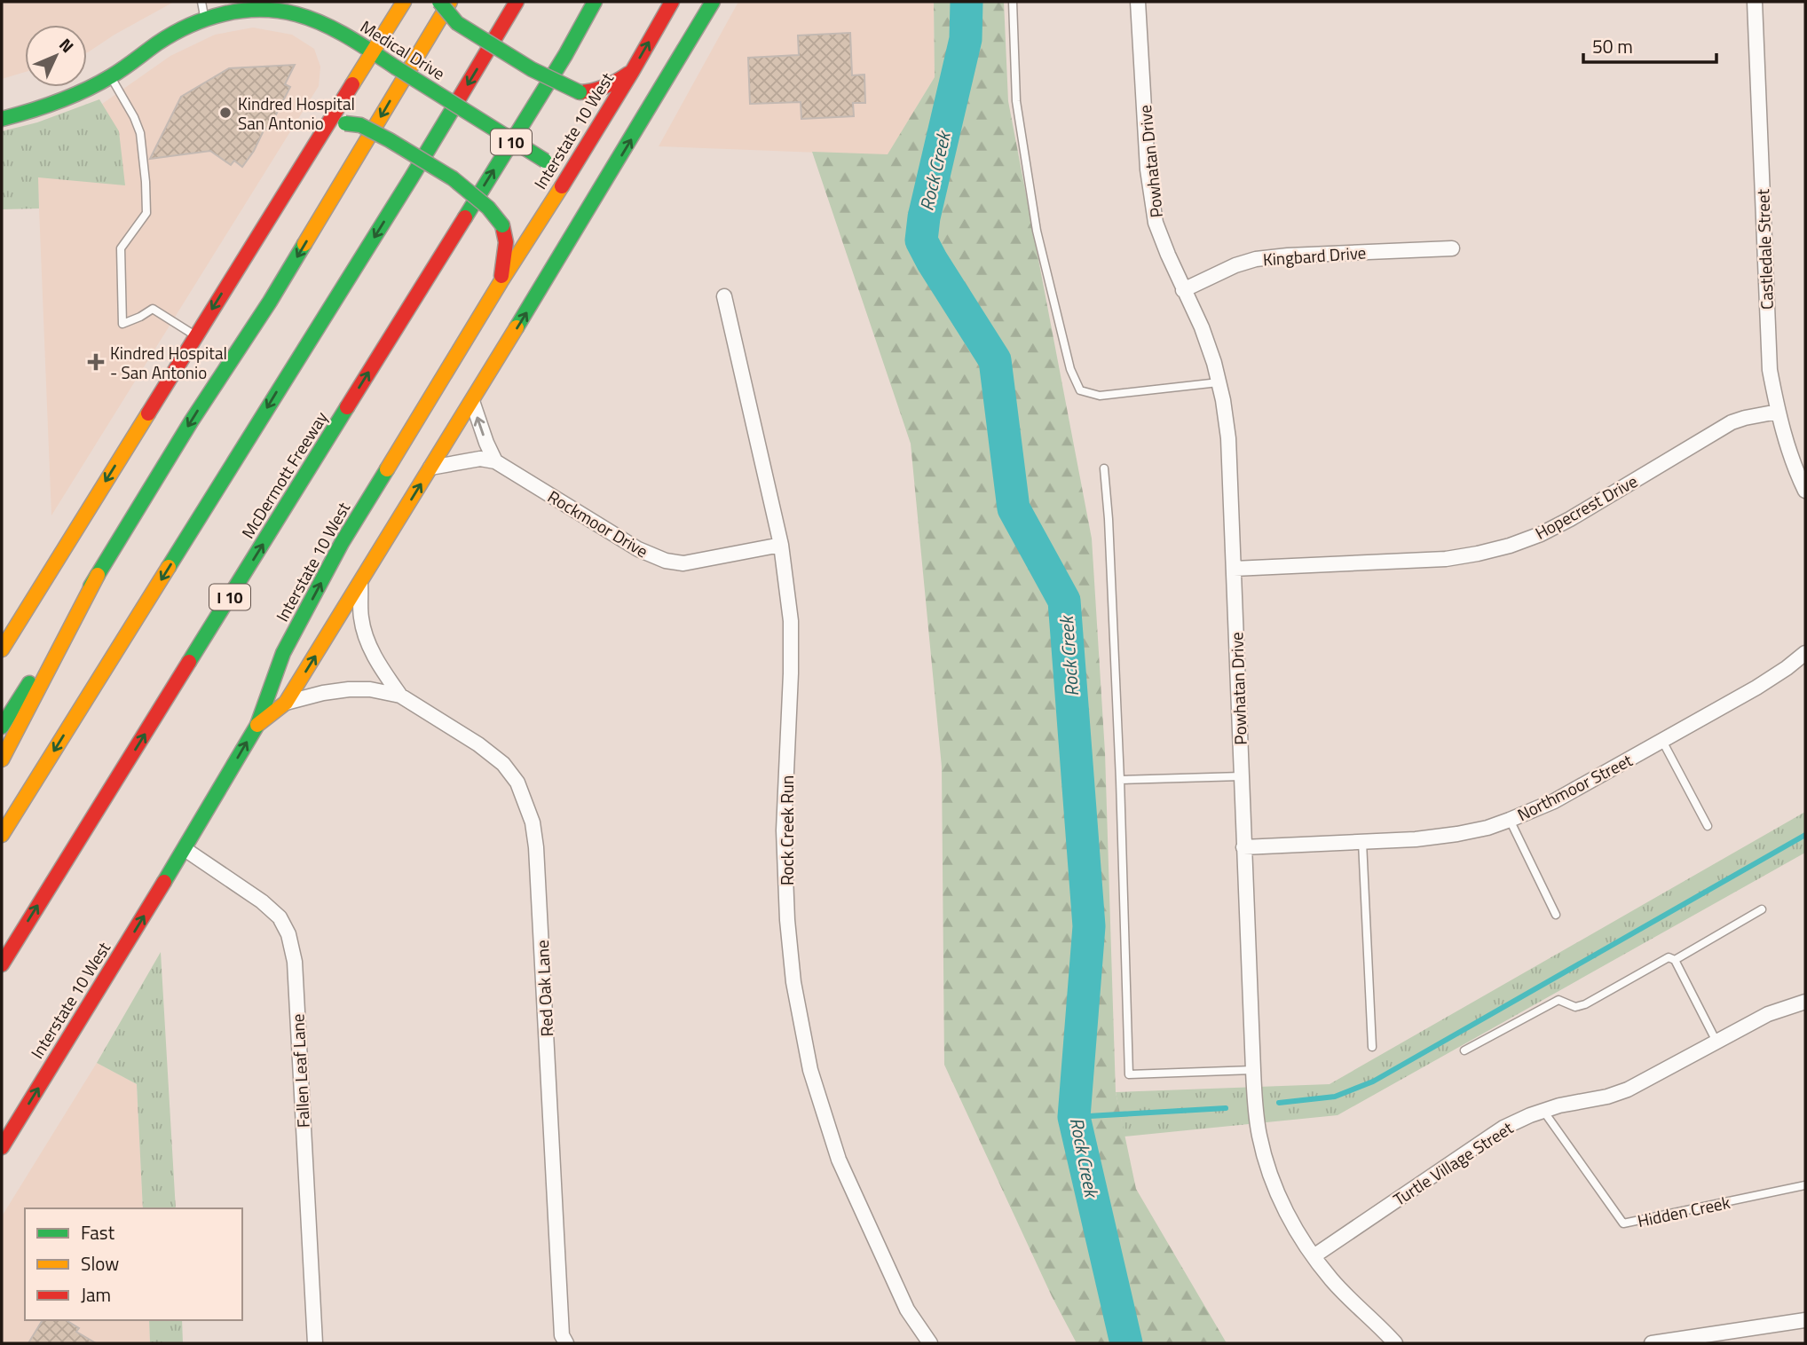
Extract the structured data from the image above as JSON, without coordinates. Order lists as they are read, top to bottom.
{
  "streets": {
    "main road": [
      "Medical Drive",
      "Interstate 10 West",
      "I 10",
      "McDermott Freeway"
    ],
    "street": [
      "Powhatan Drive",
      "Castledale Street",
      "Kingbard Drive",
      "Hopecrest Drive",
      "Rockmoor Drive",
      "Northmoor Street",
      "Rock Creek Run",
      "Red Oak Lane",
      "Fallen Leaf Lane",
      "Turtle Village Street"
    ],
    "lane": ["Hidden Creek"]
  },
  "crossings": [
    ["Medical Drive", "Interstate 10 West"],
    ["Interstate 10 West", "Fallen Leaf Lane"],
    ["Powhatan Drive", "Kingbard Drive"],
    ["Powhatan Drive", "Hopecrest Drive"],
    ["Powhatan Drive", "Northmoor Street"],
    ["Powhatan Drive", "Turtle Village Street"],
    ["Castledale Street", "Hopecrest Drive"],
    ["Rockmoor Drive", "Rock Creek Run"],
    ["Turtle Village Street", "Hidden Creek"]
  ],
  "water": ["Rock Creek"],
  "places": {
    "other": ["Kindred Hospital San Antonio"],
    "health": ["Kindred Hospital - San Antonio"]
  },
  "legend": ["Fast", "Slow", "Jam"],
  "scale_bar": "50 m",
  "north": "top right"
}
